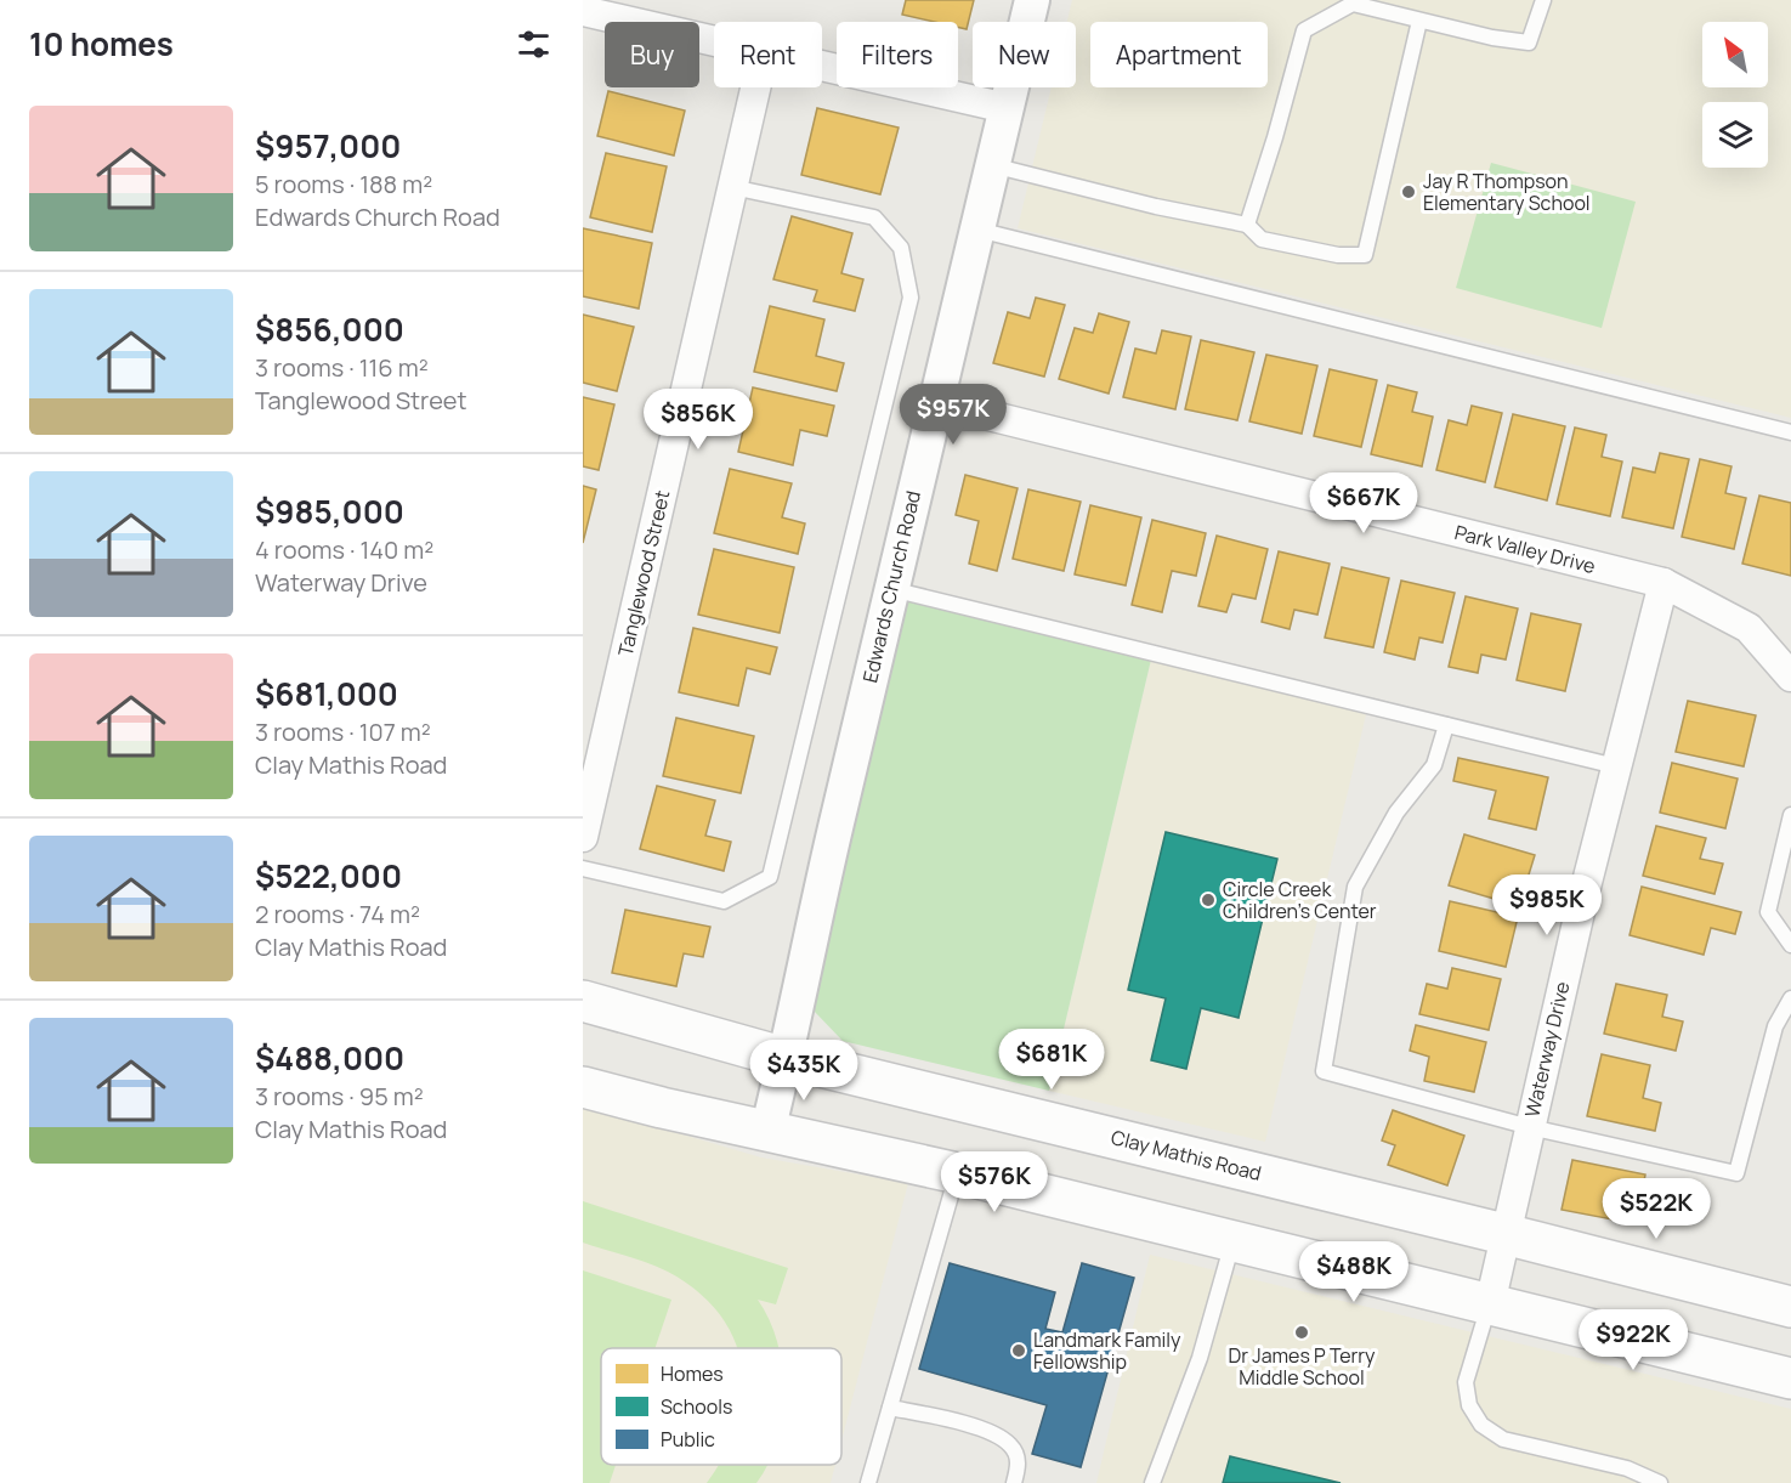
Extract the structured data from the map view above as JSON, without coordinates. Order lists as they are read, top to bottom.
{
  "streets": {
    "main road": ["Clay Mathis Road"],
    "street": [
      "Park Valley Drive",
      "Tanglewood Street",
      "Edwards Church Road",
      "Waterway Drive"
    ]
  },
  "crossings": [
    ["Park Valley Drive", "Edwards Church Road"],
    ["Park Valley Drive", "Waterway Drive"],
    ["Edwards Church Road", "Clay Mathis Road"],
    ["Waterway Drive", "Clay Mathis Road"]
  ],
  "places": [
    "Jay R Thompson Elementary School",
    "Circle Creek Children's Center",
    "Dr James P Terry Middle School",
    "Landmark Family Fellowship"
  ],
  "legend": ["Homes", "Schools", "Public"],
  "north": "top left",
  "page": {
    "heading": "10 homes",
    "chip": [
      "Buy",
      "Rent",
      "Filters",
      "New",
      "Apartment"
    ],
    "list": [
      {
        "name": "$957,000",
        "note": "5 rooms · 188 m² · Edwards Church Road"
      },
      {
        "name": "$856,000",
        "note": "3 rooms · 116 m² · Tanglewood Street"
      },
      {
        "name": "$985,000",
        "note": "4 rooms · 140 m² · Waterway Drive"
      },
      {
        "name": "$681,000",
        "note": "3 rooms · 107 m² · Clay Mathis Road"
      },
      {
        "name": "$522,000",
        "note": "2 rooms · 74 m² · Clay Mathis Road"
      },
      {
        "name": "$488,000",
        "note": "3 rooms · 95 m² · Clay Mathis Road"
      }
    ],
    "price": [
      "$957K",
      "$856K",
      "$667K",
      "$985K",
      "$681K",
      "$435K",
      "$576K",
      "$522K",
      "$488K",
      "$922K"
    ]
  }
}
